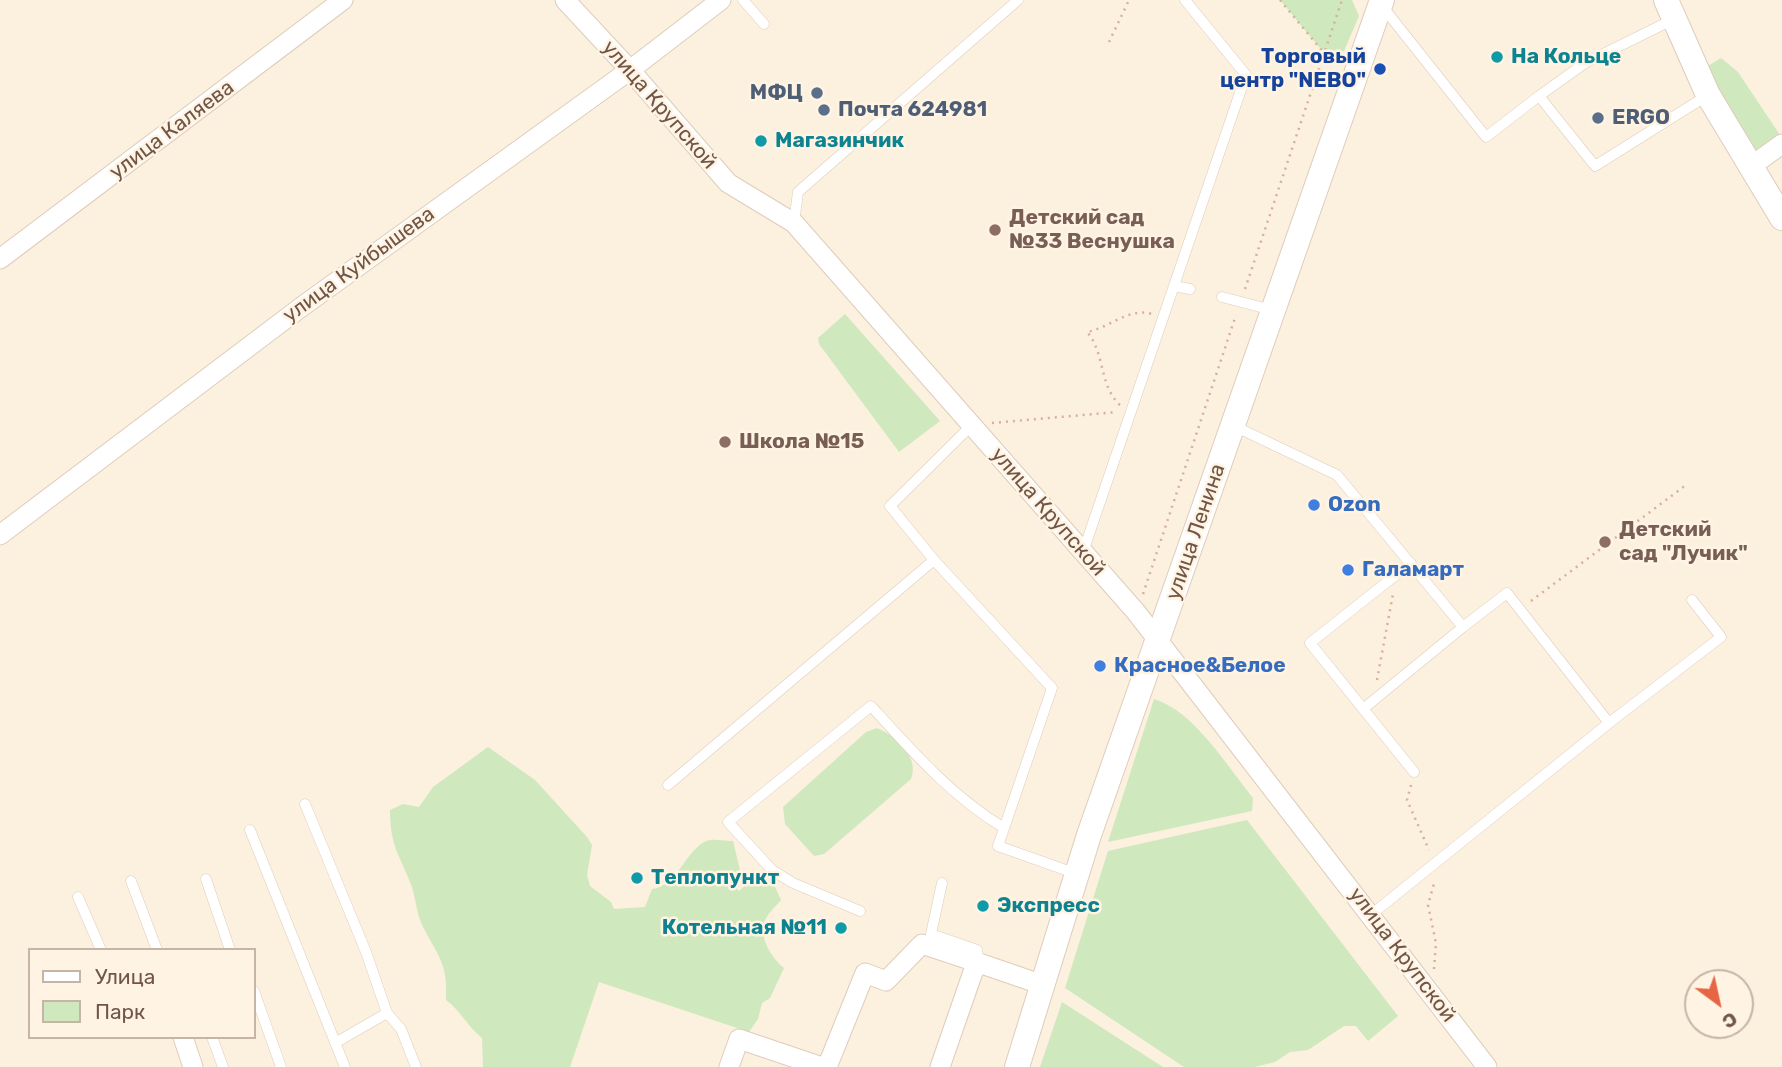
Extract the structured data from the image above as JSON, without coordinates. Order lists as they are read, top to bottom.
{
  "streets": {
    "street": [
      "улица Крупской",
      "улица Каляева",
      "улица Куйбышева",
      "улица Ленина"
    ]
  },
  "crossings": [
    ["улица Крупской", "улица Куйбышева"],
    ["улица Крупской", "улица Ленина"]
  ],
  "places": [
    "На Кольце",
    "Торговый центр \"NEBO\"",
    "МФЦ",
    "Почта 624981",
    "ERGO",
    "Магазинчик",
    "Детский сад №33 Веснушка",
    "Школа №15",
    "Ozon",
    "Детский сад \"Лучик\"",
    "Галамарт",
    "Красное&Белое",
    "Теплопункт",
    "Экспресс",
    "Котельная №11"
  ],
  "legend": ["Улица", "Парк"],
  "north": "bottom right"
}
